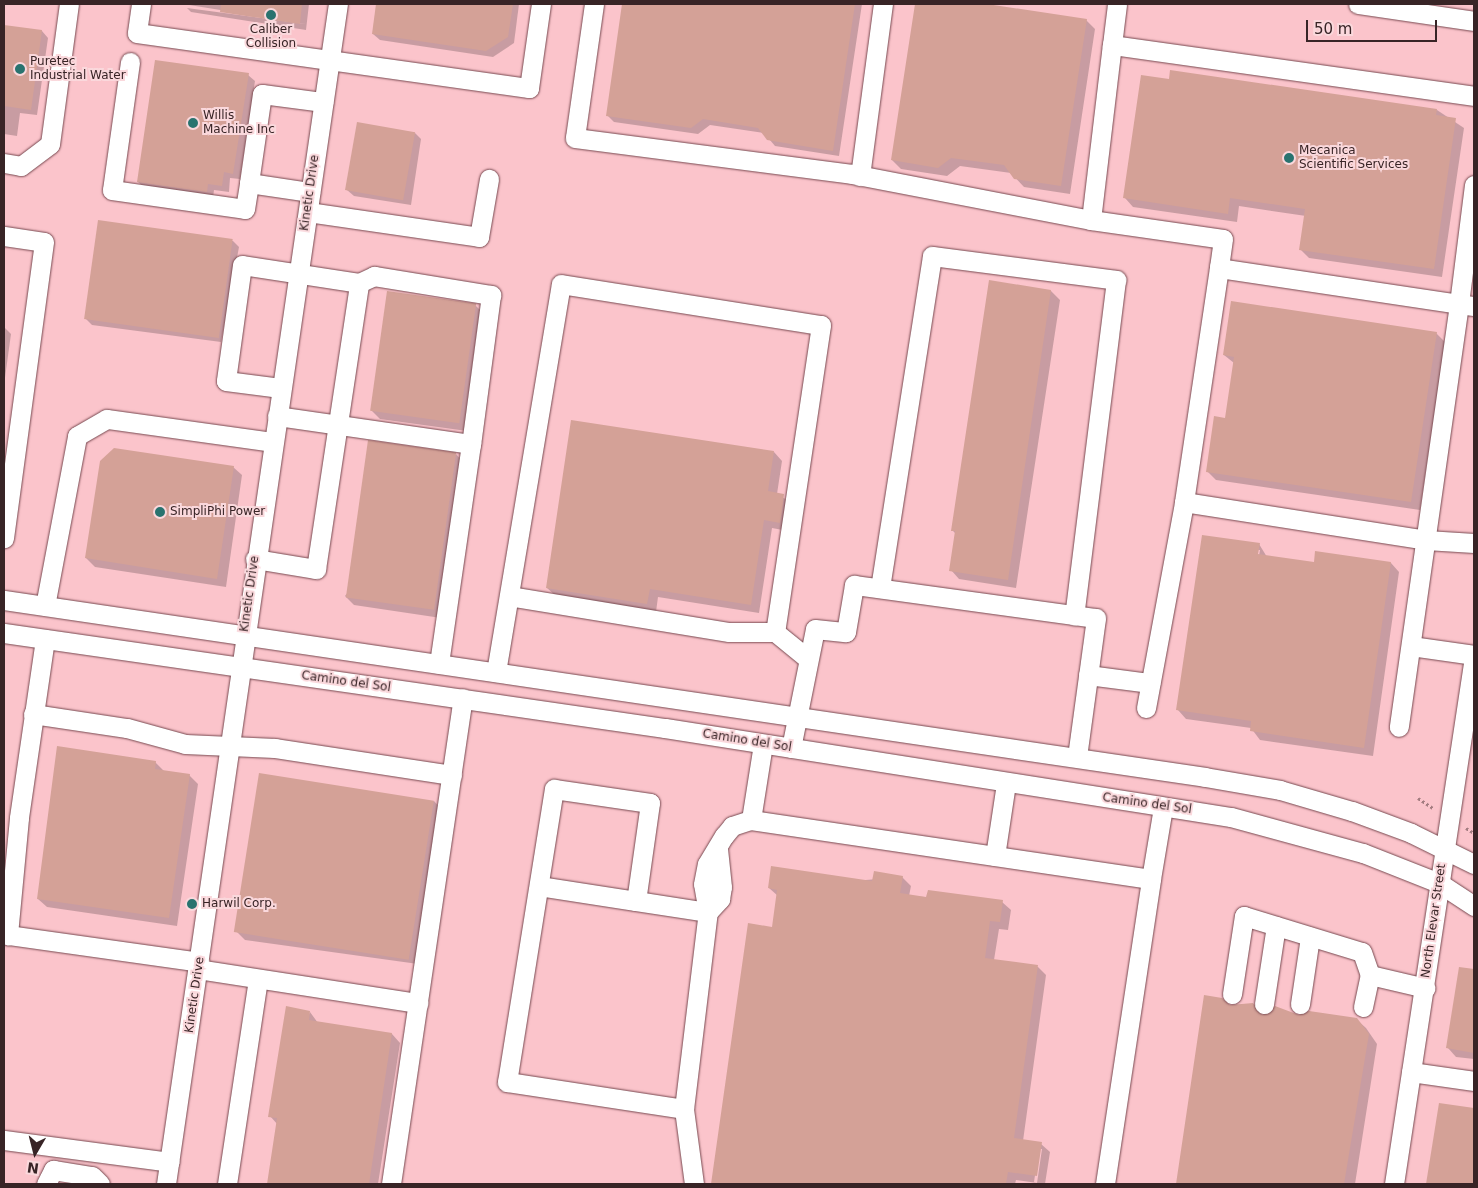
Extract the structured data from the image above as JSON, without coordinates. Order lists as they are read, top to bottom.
{
  "streets": {
    "street": ["Kinetic Drive", "Camino del Sol", "North Elevar Street"]
  },
  "crossings": [
    ["Kinetic Drive", "Camino del Sol"],
    ["Camino del Sol", "North Elevar Street"]
  ],
  "places": [
    "Caliber Collision",
    "Puretec Industrial Water",
    "Willis Machine Inc",
    "Mecanica Scientific Services",
    "SimpliPhi Power",
    "Harwil Corp."
  ],
  "scale_bar": "50 m",
  "north": "bottom"
}
